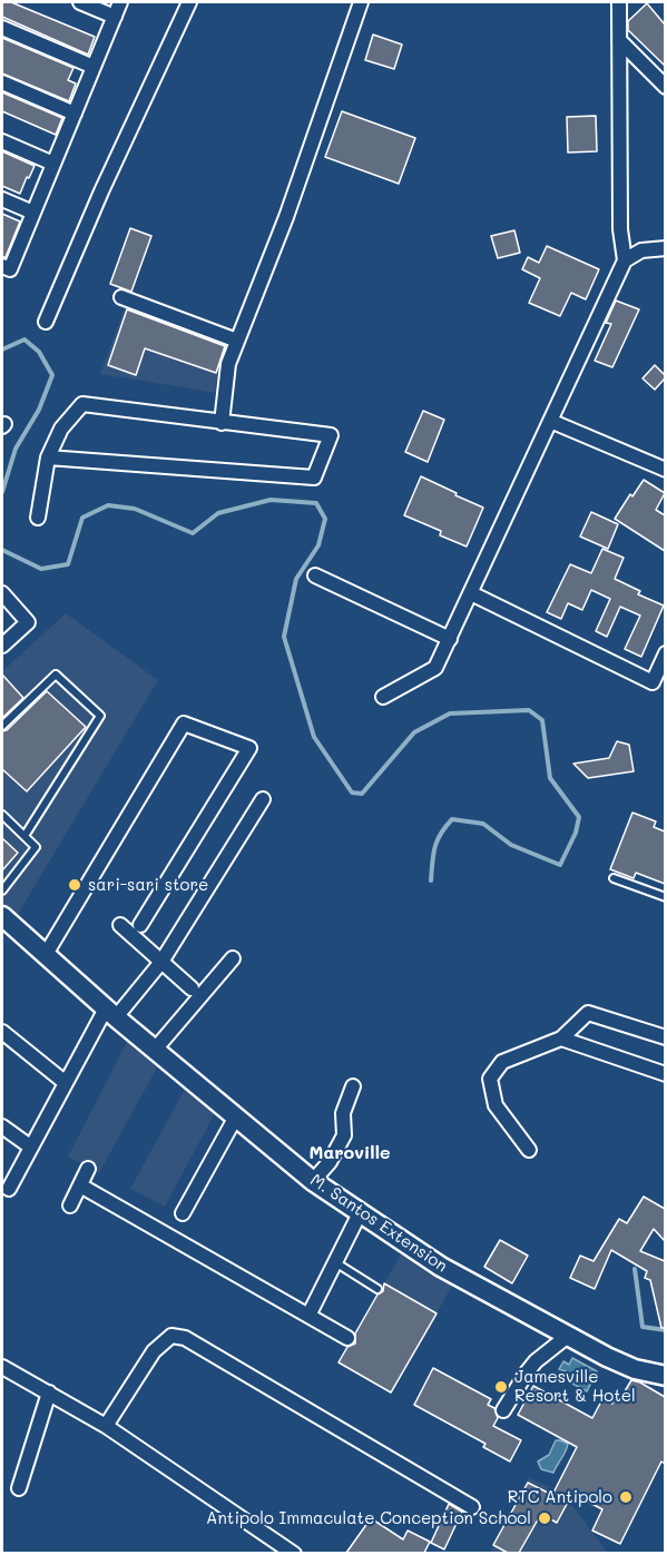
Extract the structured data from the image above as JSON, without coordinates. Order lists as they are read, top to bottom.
{
  "streets": {
    "street": ["M. Santos Extension"]
  },
  "districts": ["Maroville"],
  "places": [
    "sari-sari store",
    "Jamesville Resort & Hotel",
    "RTC Antipolo",
    "Antipolo Immaculate Conception School"
  ]
}
